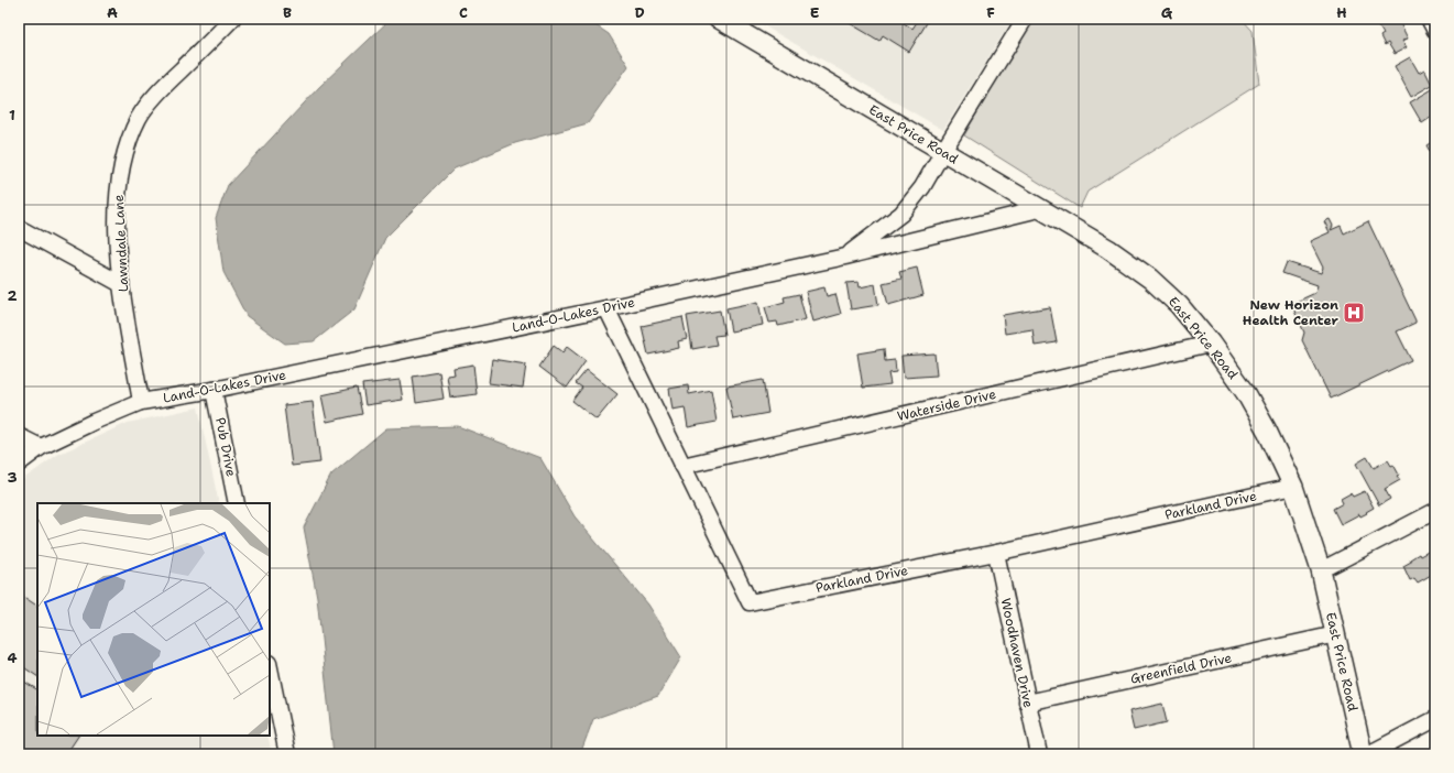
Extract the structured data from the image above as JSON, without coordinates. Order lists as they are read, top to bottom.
{
  "streets": {
    "main road": ["East Price Road"],
    "street": [
      "Lawndale Lane",
      "Land-O-Lakes Drive",
      "Waterside Drive",
      "Pub Drive",
      "Parkland Drive",
      "Woodhaven Drive",
      "Greenfield Drive"
    ]
  },
  "crossings": [
    ["East Price Road", "Land-O-Lakes Drive"],
    ["East Price Road", "Waterside Drive"],
    ["East Price Road", "Parkland Drive"],
    ["East Price Road", "Greenfield Drive"],
    ["Lawndale Lane", "Land-O-Lakes Drive"],
    ["Land-O-Lakes Drive", "Pub Drive"],
    ["Land-O-Lakes Drive", "Parkland Drive"],
    ["Waterside Drive", "Parkland Drive"],
    ["Parkland Drive", "Woodhaven Drive"],
    ["Woodhaven Drive", "Greenfield Drive"]
  ],
  "places": {
    "hospital": ["New Horizon Health Center"]
  },
  "grid": {
    "columns": [
      "A",
      "B",
      "C",
      "D",
      "E",
      "F",
      "G",
      "H"
    ],
    "rows": [
      "1",
      "2",
      "3",
      "4"
    ]
  }
}
